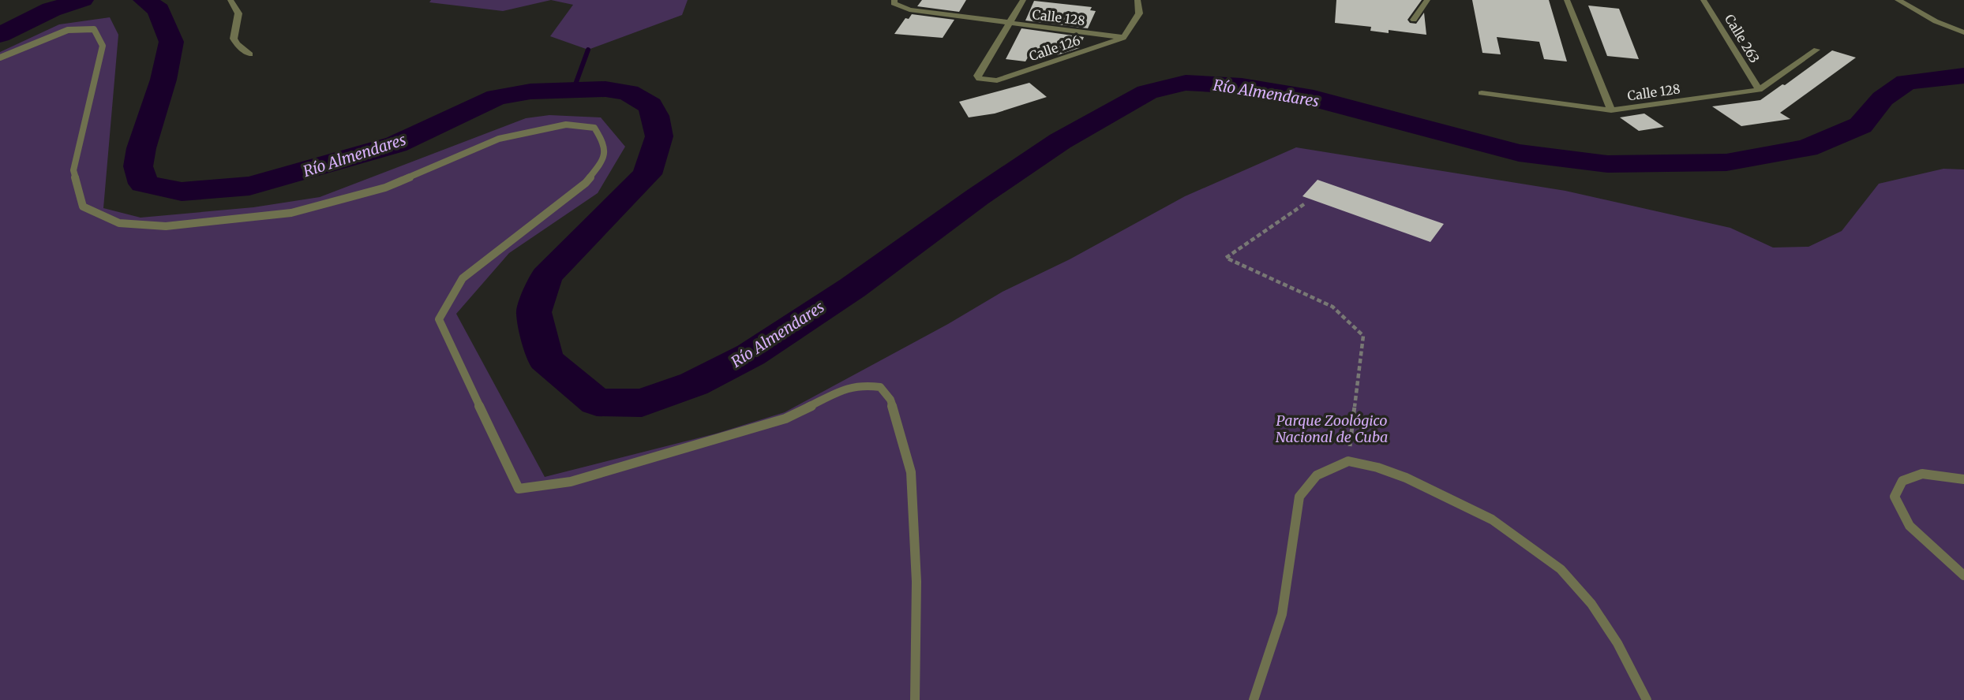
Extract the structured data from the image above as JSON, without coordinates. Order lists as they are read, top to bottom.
{
  "streets": {
    "street": ["Calle 128", "Calle 263", "Calle 126"]
  },
  "crossings": [
    ["Calle 128", "Calle 263"],
    ["Calle 128", "Calle 126"]
  ],
  "water": ["Río Almendares"],
  "parks": ["Parque Zoológico Nacional de Cuba"]
}
